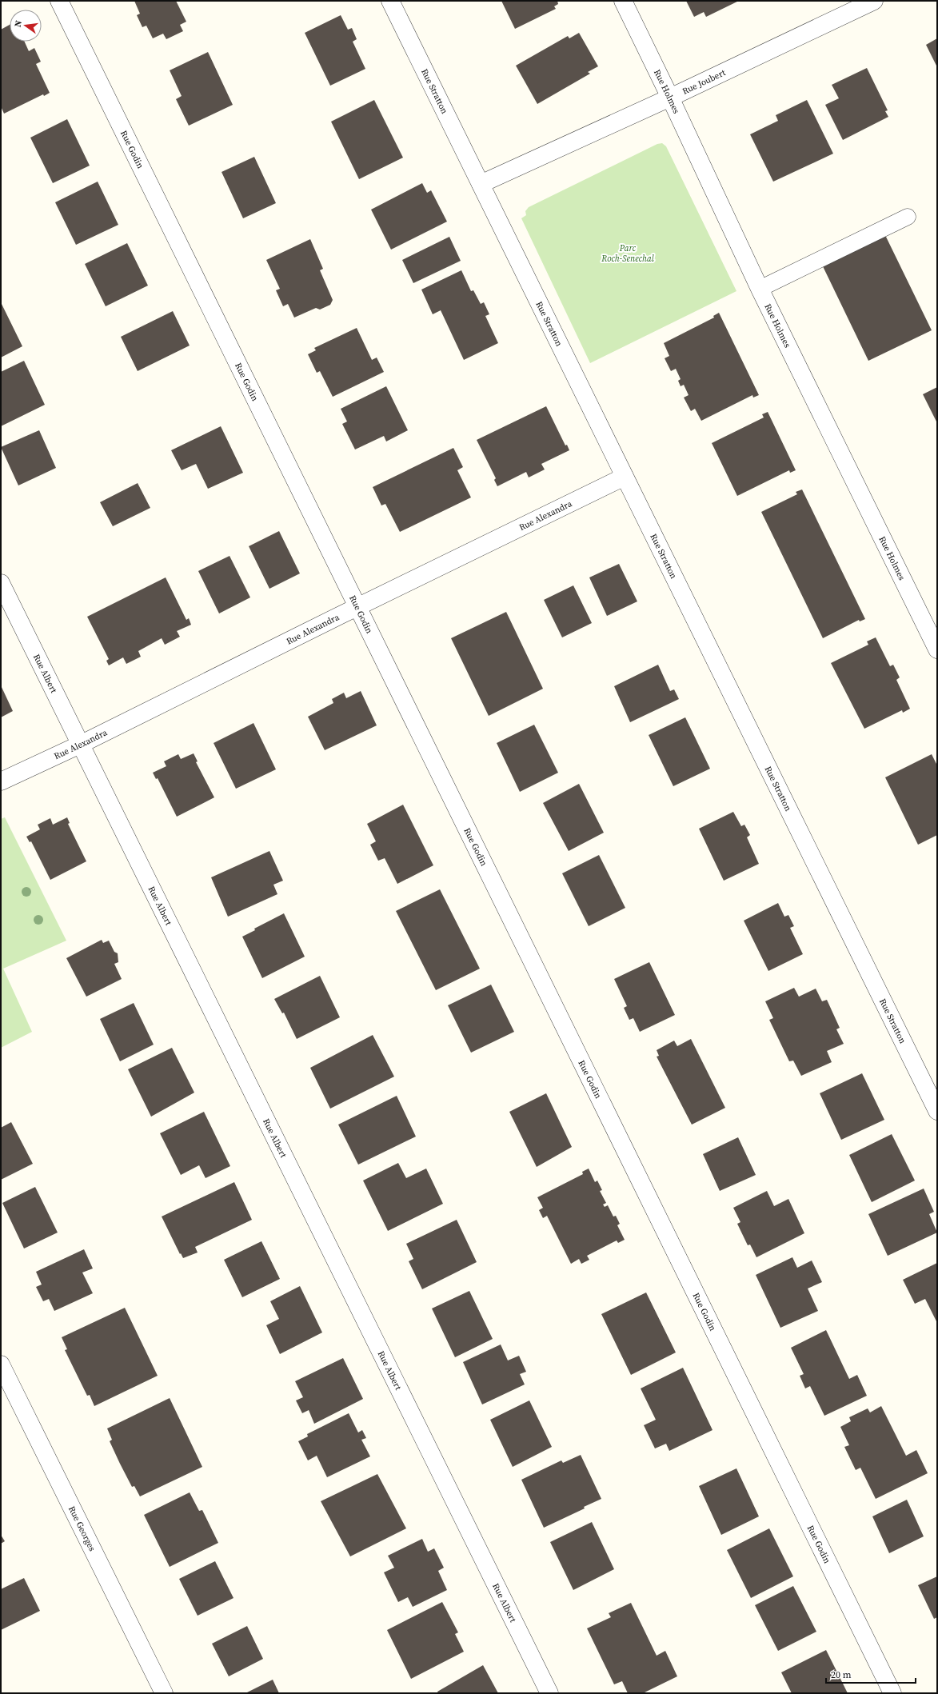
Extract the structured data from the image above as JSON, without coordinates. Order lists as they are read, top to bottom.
{
  "streets": {
    "street": [
      "Rue Joubert",
      "Rue Stratton",
      "Rue Holmes",
      "Rue Godin",
      "Rue Alexandra",
      "Rue Albert",
      "Rue Georges"
    ]
  },
  "crossings": [
    ["Rue Joubert", "Rue Stratton"],
    ["Rue Joubert", "Rue Holmes"],
    ["Rue Stratton", "Rue Alexandra"],
    ["Rue Godin", "Rue Alexandra"],
    ["Rue Alexandra", "Rue Albert"]
  ],
  "parks": ["Parc Roch-Senechal"],
  "scale_bar": "20 m",
  "north": "left"
}
